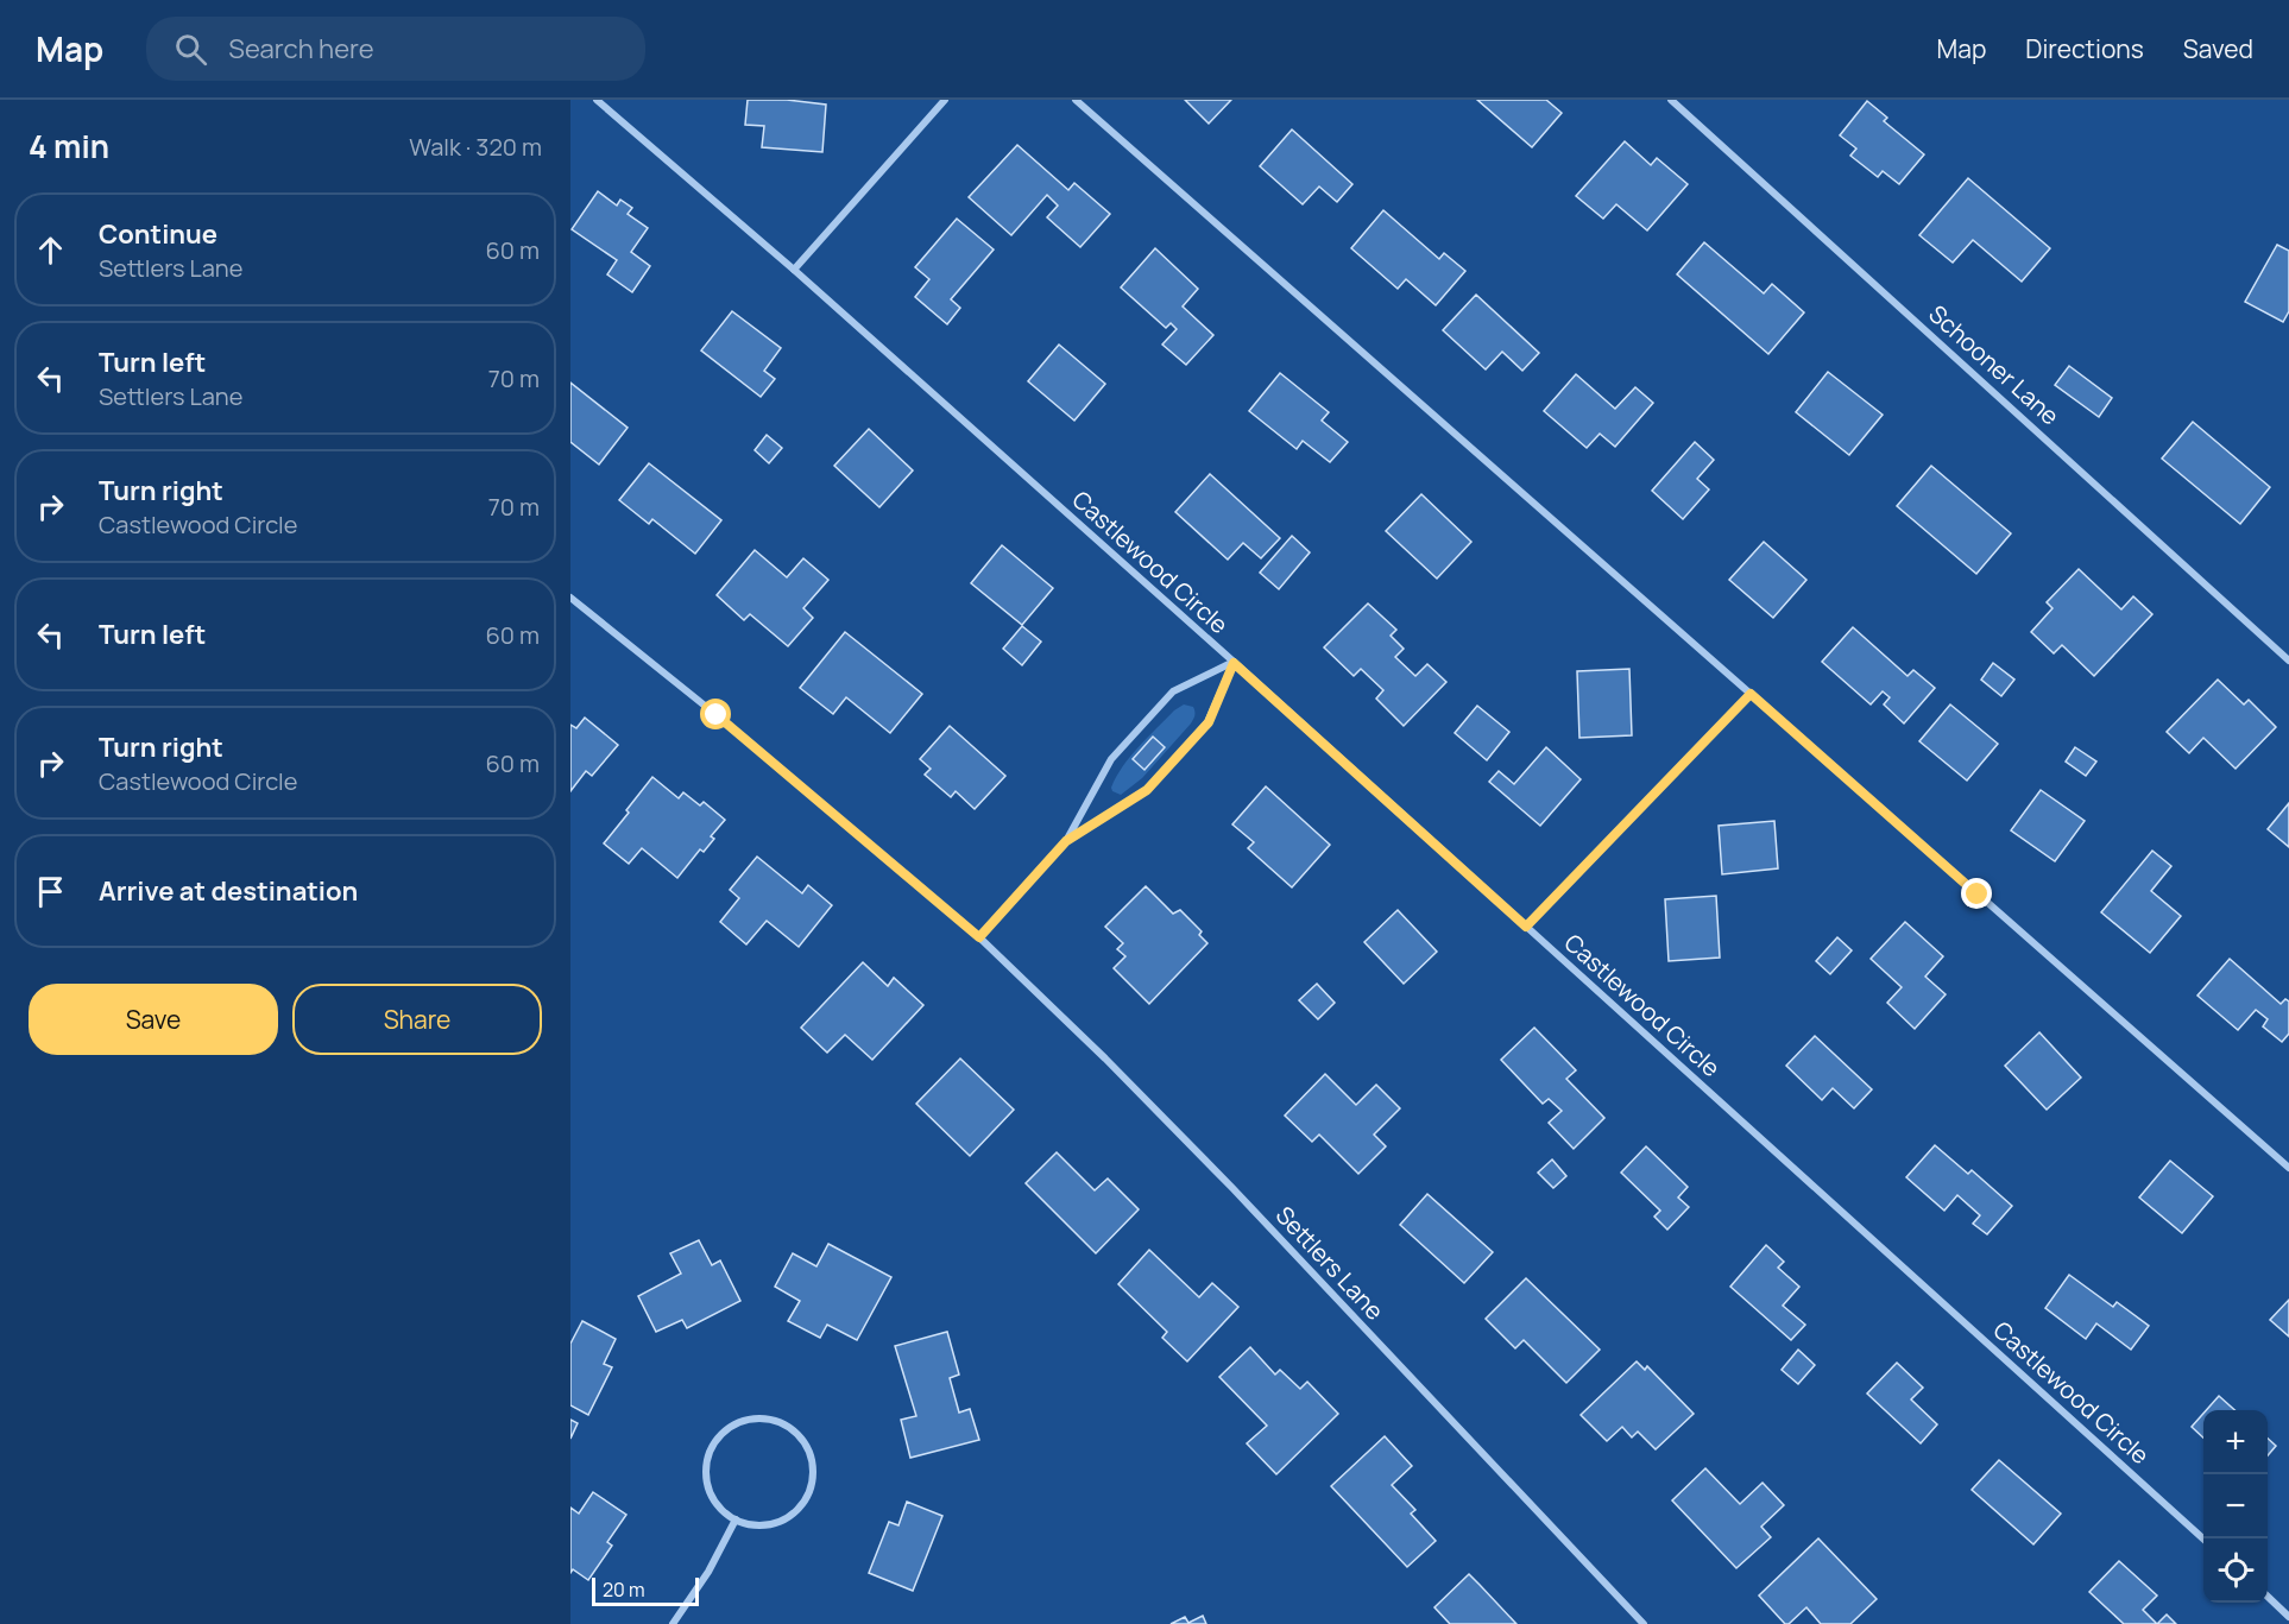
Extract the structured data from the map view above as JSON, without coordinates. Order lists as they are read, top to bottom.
{
  "streets": {
    "street": ["Schooner Lane", "Castlewood Circle", "Settlers Lane"]
  },
  "scale_bar": "20 m",
  "page": {
    "header": "Map",
    "search": "Search here",
    "nav": ["Map", "Directions", "Saved"],
    "heading": ["4 min", "Walk · 320 m"],
    "list": [
      ["Continue", "Settlers Lane", "60 m"],
      ["Turn left", "Settlers Lane", "70 m"],
      ["Turn right", "Castlewood Circle", "70 m"],
      ["Turn left", "60 m"],
      ["Turn right", "Castlewood Circle", "60 m"],
      "Arrive at destination"
    ],
    "buttons": ["Save", "Share"],
    "map_buttons": ["+", "−"],
    "scale": "20 m"
  }
}
